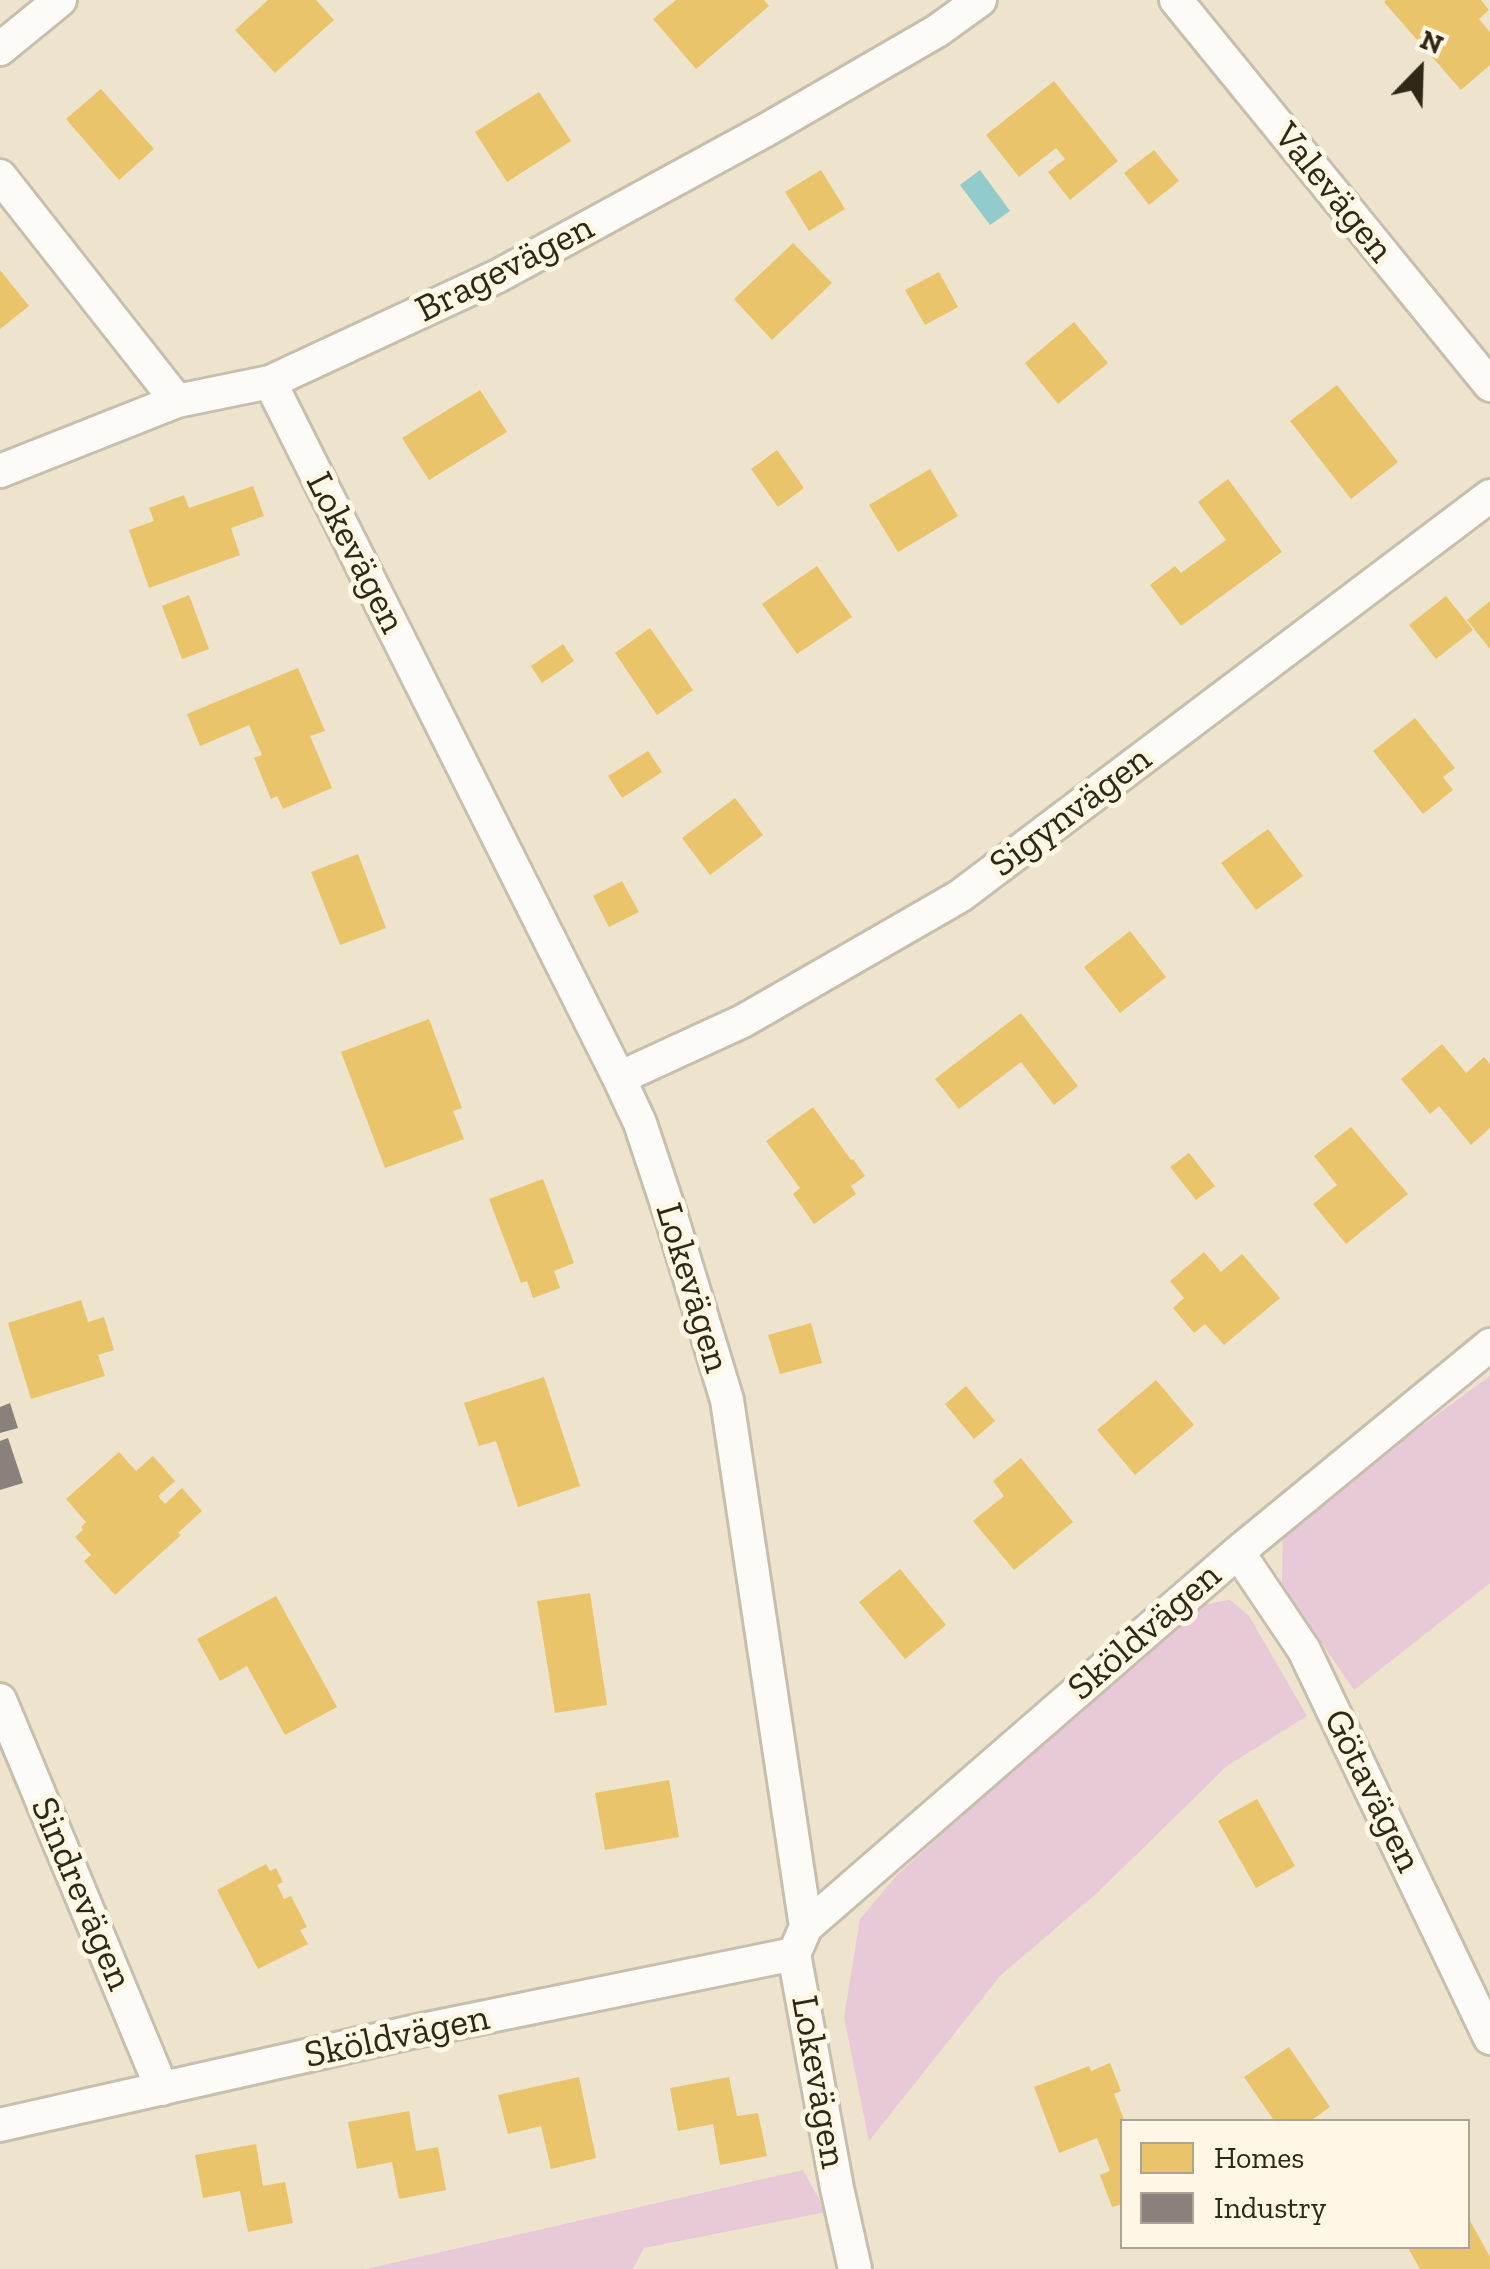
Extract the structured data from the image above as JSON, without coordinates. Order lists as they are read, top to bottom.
{
  "streets": {
    "street": [
      "Valevägen",
      "Bragevägen",
      "Lokevägen",
      "Sigynvägen",
      "Sköldvägen",
      "Götavägen",
      "Sindrevägen"
    ]
  },
  "crossings": [
    ["Bragevägen", "Lokevägen"],
    ["Lokevägen", "Sigynvägen"],
    ["Lokevägen", "Sköldvägen"],
    ["Sköldvägen", "Götavägen"],
    ["Sköldvägen", "Sindrevägen"]
  ],
  "legend": ["Homes", "Industry"],
  "north": "top right"
}
